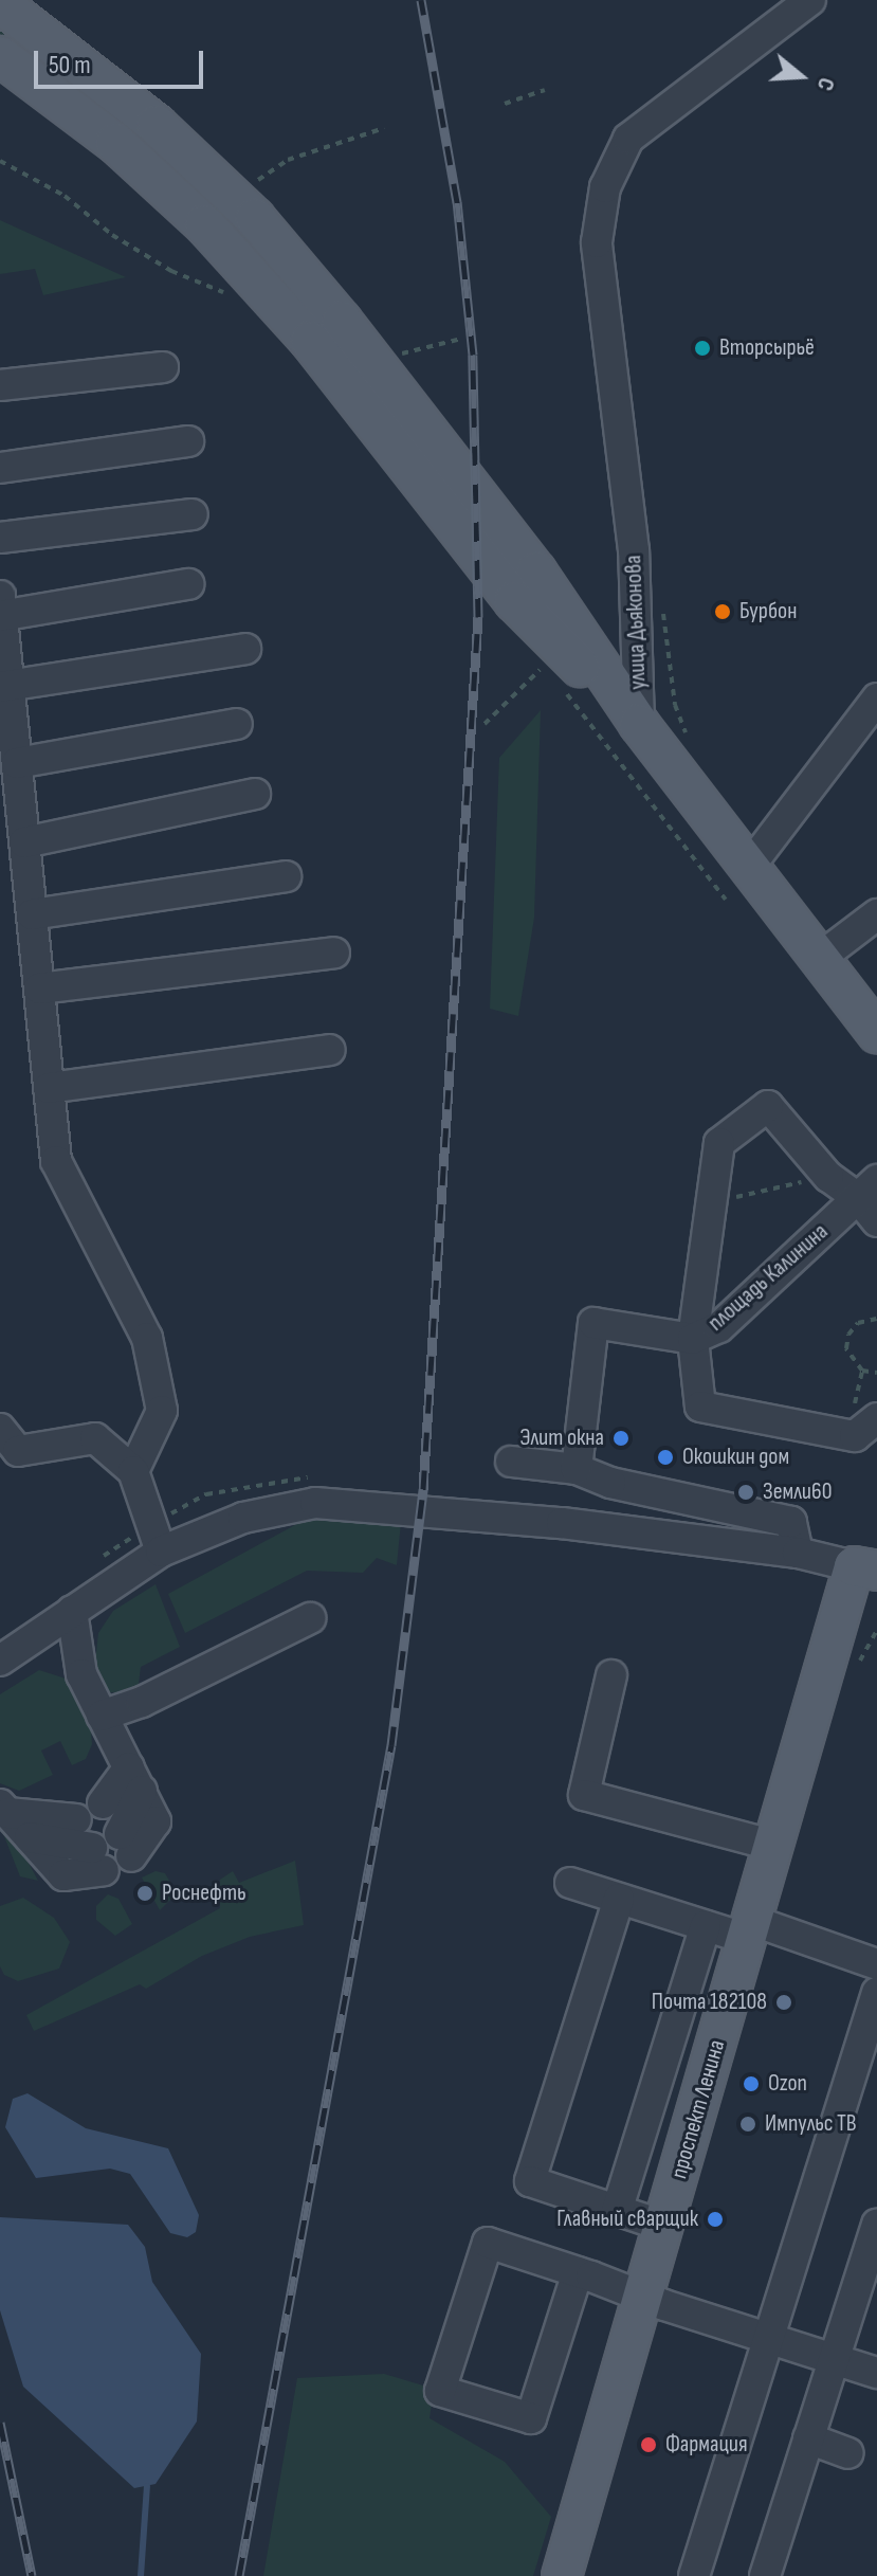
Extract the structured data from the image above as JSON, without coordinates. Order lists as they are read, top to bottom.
{
  "streets": {
    "main road": ["улица Дьяконова", "проспект Ленина"],
    "street": ["площадь Калинина"]
  },
  "places": [
    "Вторсырьё",
    "Бурбон",
    "Элит окна",
    "Окошкин дом",
    "Земли60",
    "Роснефть",
    "Почта 182108",
    "Ozon",
    "Импульс ТВ",
    "Главный сварщик",
    "Фармация"
  ],
  "scale_bar": "50 m",
  "north": "right"
}
